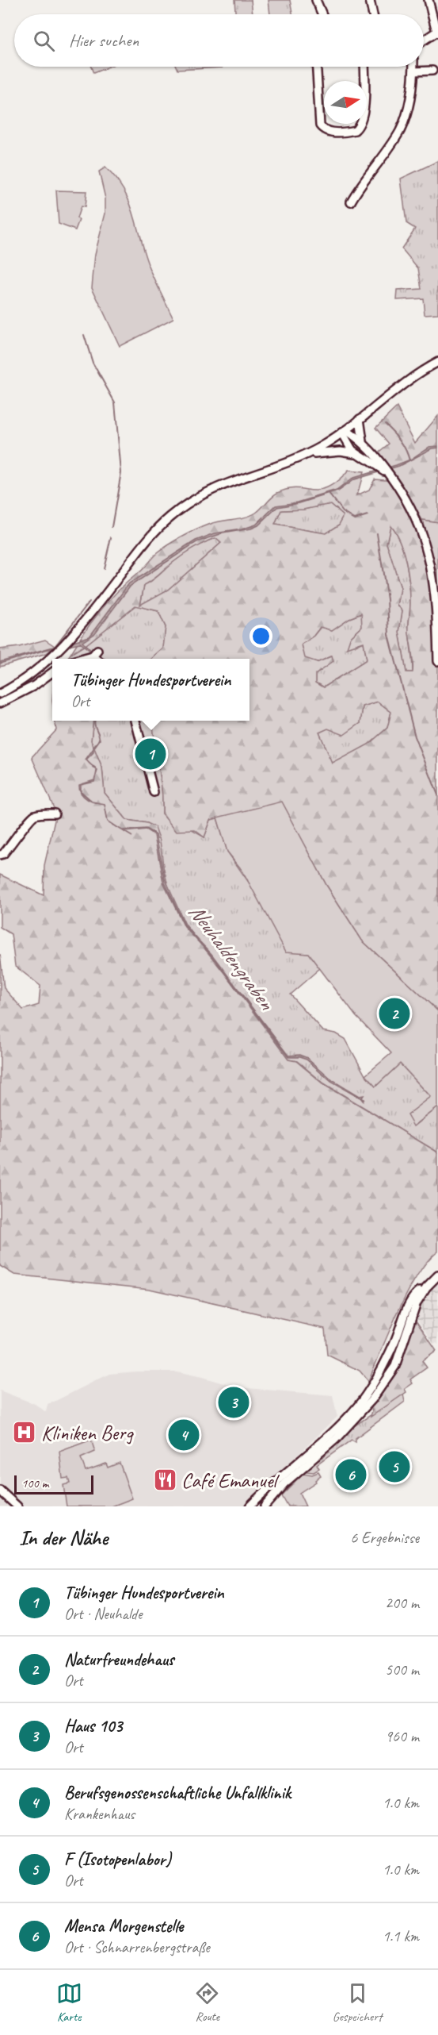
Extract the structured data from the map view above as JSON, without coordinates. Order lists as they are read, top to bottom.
{
  "water": ["Neuhaldengraben"],
  "places": {
    "hospital": ["Kliniken Berg"],
    "restaurant": ["Café Emanuel"]
  },
  "scale_bar": "100 m",
  "north": "right",
  "page": {
    "search": "Hier suchen",
    "popup": ["Tübinger Hundesportverein", "Ort"],
    "pins": [
      "1",
      "2",
      "3",
      "4",
      "5",
      "6"
    ],
    "scale": "100 m",
    "heading": ["In der Nähe", "6 Ergebnisse"],
    "list": [
      {
        "mark": "1",
        "name": "Tübinger Hundesportverein",
        "note": "Ort · Neuhalde",
        "value": "200 m"
      },
      {
        "mark": "2",
        "name": "Naturfreundehaus",
        "note": "Ort",
        "value": "500 m"
      },
      {
        "mark": "3",
        "name": "Haus 103",
        "note": "Ort",
        "value": "960 m"
      },
      {
        "mark": "4",
        "name": "Berufsgenossenschaftliche Unfallklinik",
        "note": "Krankenhaus",
        "value": "1.0 km"
      },
      {
        "mark": "5",
        "name": "F (Isotopenlabor)",
        "note": "Ort",
        "value": "1.0 km"
      },
      {
        "mark": "6",
        "name": "Mensa Morgenstelle",
        "note": "Ort · Schnarrenbergstraße",
        "value": "1.1 km"
      }
    ],
    "nav": ["Karte", "Route", "Gespeichert"]
  }
}
